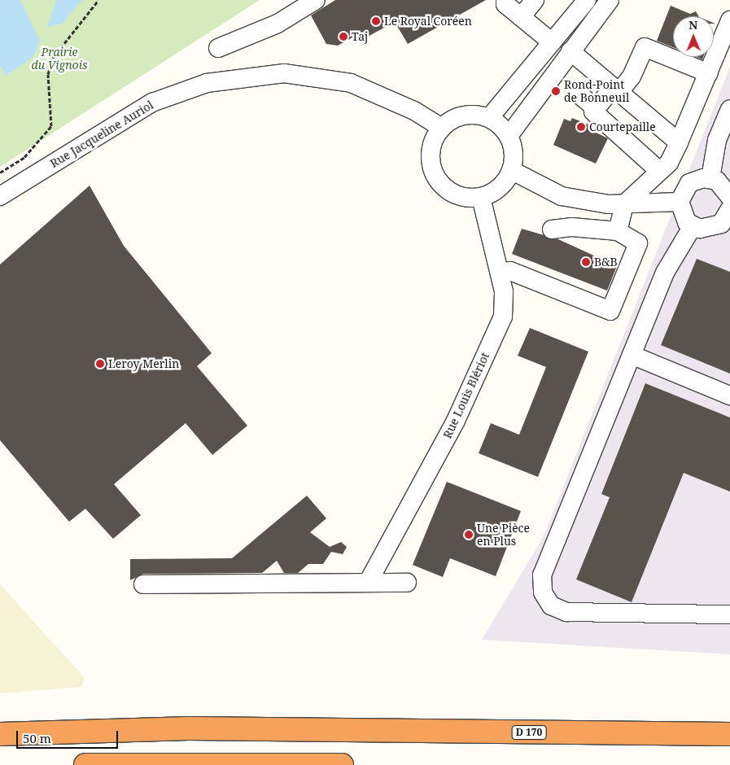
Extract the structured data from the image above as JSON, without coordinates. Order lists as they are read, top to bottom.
{
  "streets": {
    "highway": ["D 170"],
    "street": ["Rue Jacqueline Auriol", "Rue Louis Blériot"]
  },
  "crossings": [
    ["Rue Jacqueline Auriol", "Rue Louis Blériot"]
  ],
  "parks": ["Prairie du Vignois"],
  "places": [
    "Le Royal Coréen",
    "Taj",
    "Rond-Point de Bonneuil",
    "Courtepaille",
    "B&B",
    "Leroy Merlin",
    "Une Pièce en Plus"
  ],
  "scale_bar": "50 m",
  "north": "top"
}
